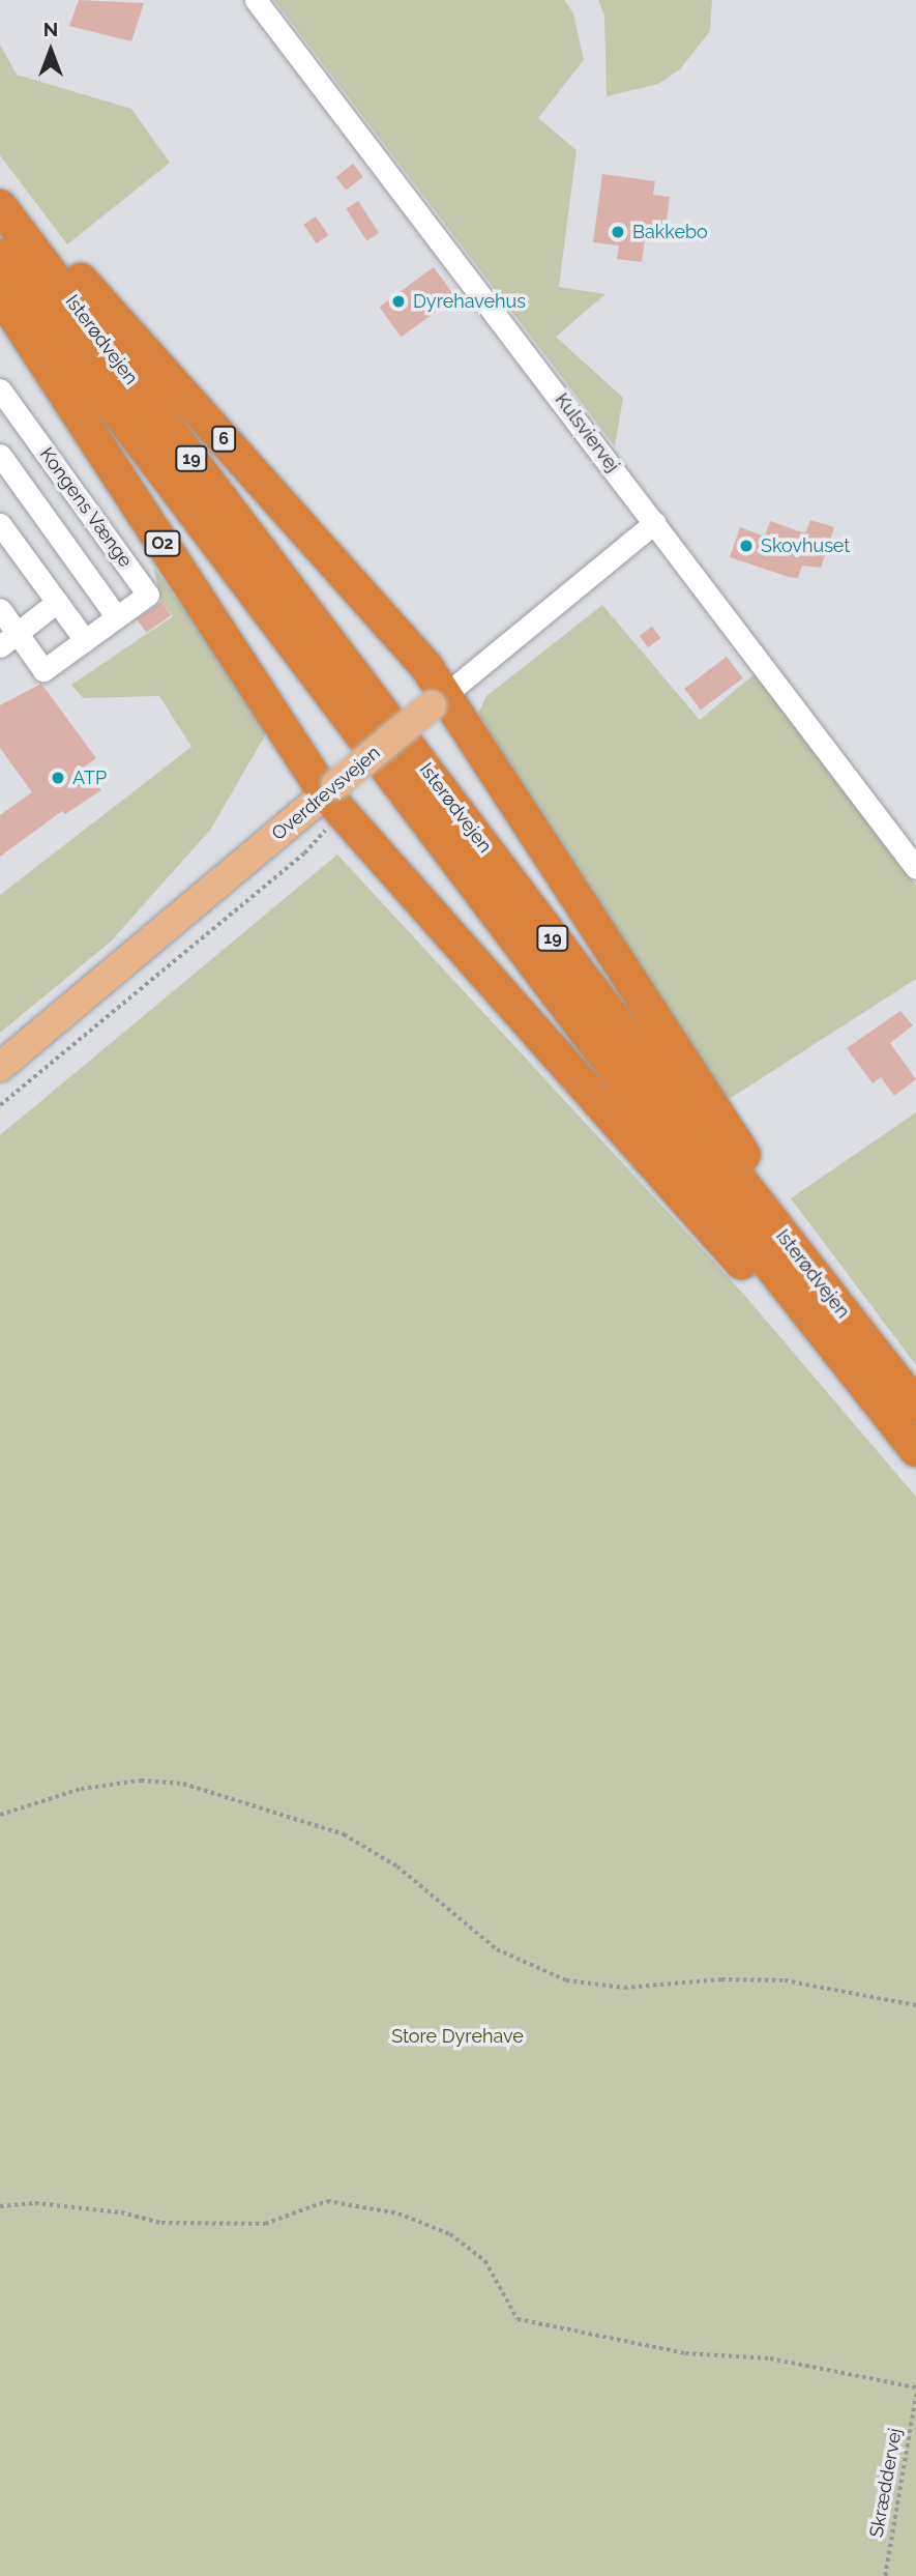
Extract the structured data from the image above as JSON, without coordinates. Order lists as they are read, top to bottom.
{
  "streets": {
    "highway": [
      "Isterødvejen",
      "6",
      "19",
      "O2"
    ],
    "main road": ["Overdrevsvejen"],
    "street": ["Kulsviervej", "Kongens Vænge"],
    "path": ["Skræddervej"]
  },
  "crossings": [
    ["Kulsviervej", "Overdrevsvejen"],
    ["6", "Overdrevsvejen"],
    ["O2", "Overdrevsvejen"]
  ],
  "parks": ["Store Dyrehave"],
  "places": [
    "Bakkebo",
    "Dyrehavehus",
    "Skovhuset",
    "ATP"
  ],
  "north": "top"
}
